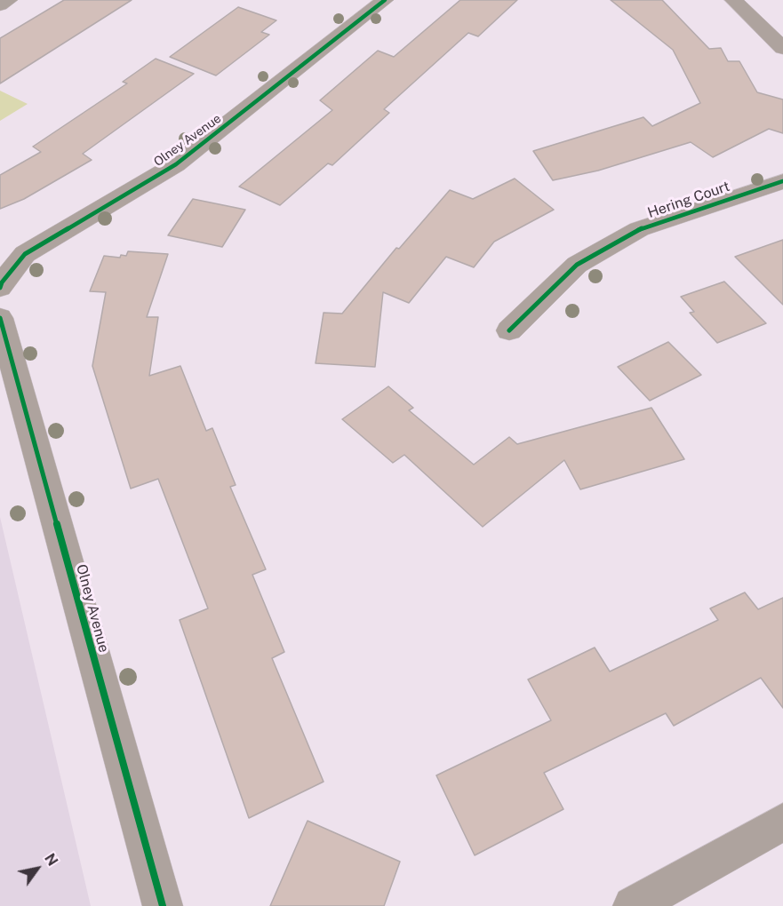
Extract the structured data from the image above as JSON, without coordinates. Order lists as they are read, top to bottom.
{
  "streets": {
    "street": ["Olney Avenue", "Hering Court"]
  },
  "north": "top right"
}
